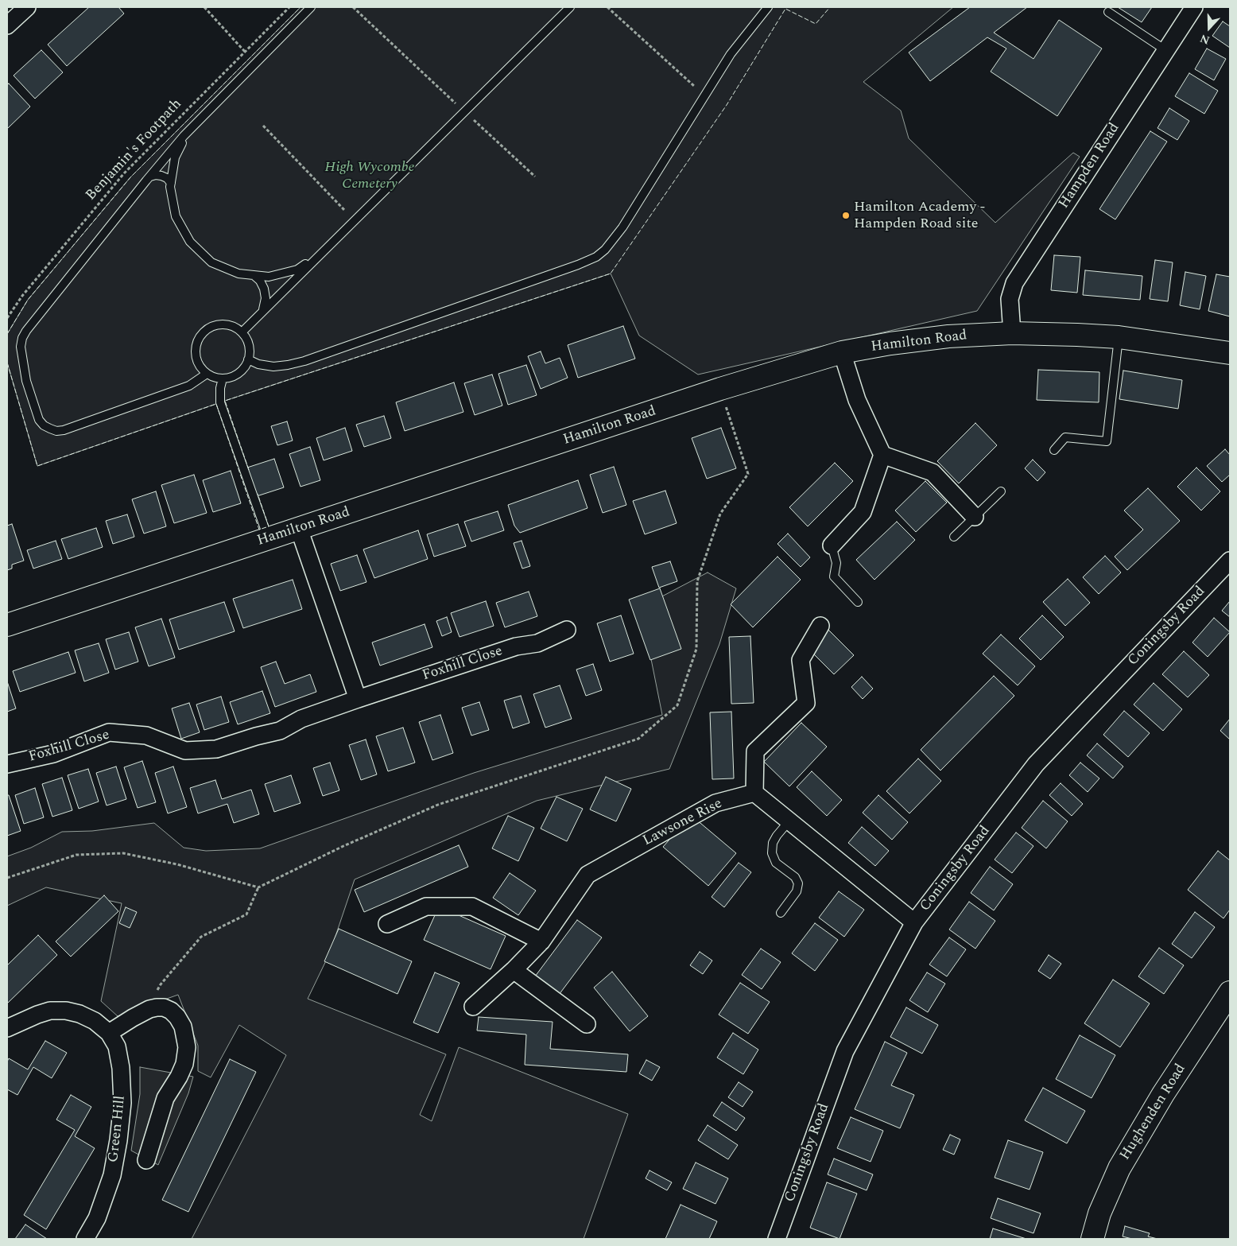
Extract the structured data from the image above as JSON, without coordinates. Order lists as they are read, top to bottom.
{
  "streets": {
    "street": [
      "Hampden Road",
      "Hamilton Road",
      "Coningsby Road",
      "Foxhill Close",
      "Lawsone Rise",
      "Hughenden Road",
      "Green Hill"
    ],
    "path": ["Benjamin's Footpath"]
  },
  "crossings": [
    ["Hampden Road", "Hamilton Road"]
  ],
  "parks": ["High Wycombe Cemetery"],
  "places": ["Hamilton Academy - Hampden Road site"],
  "north": "bottom"
}
